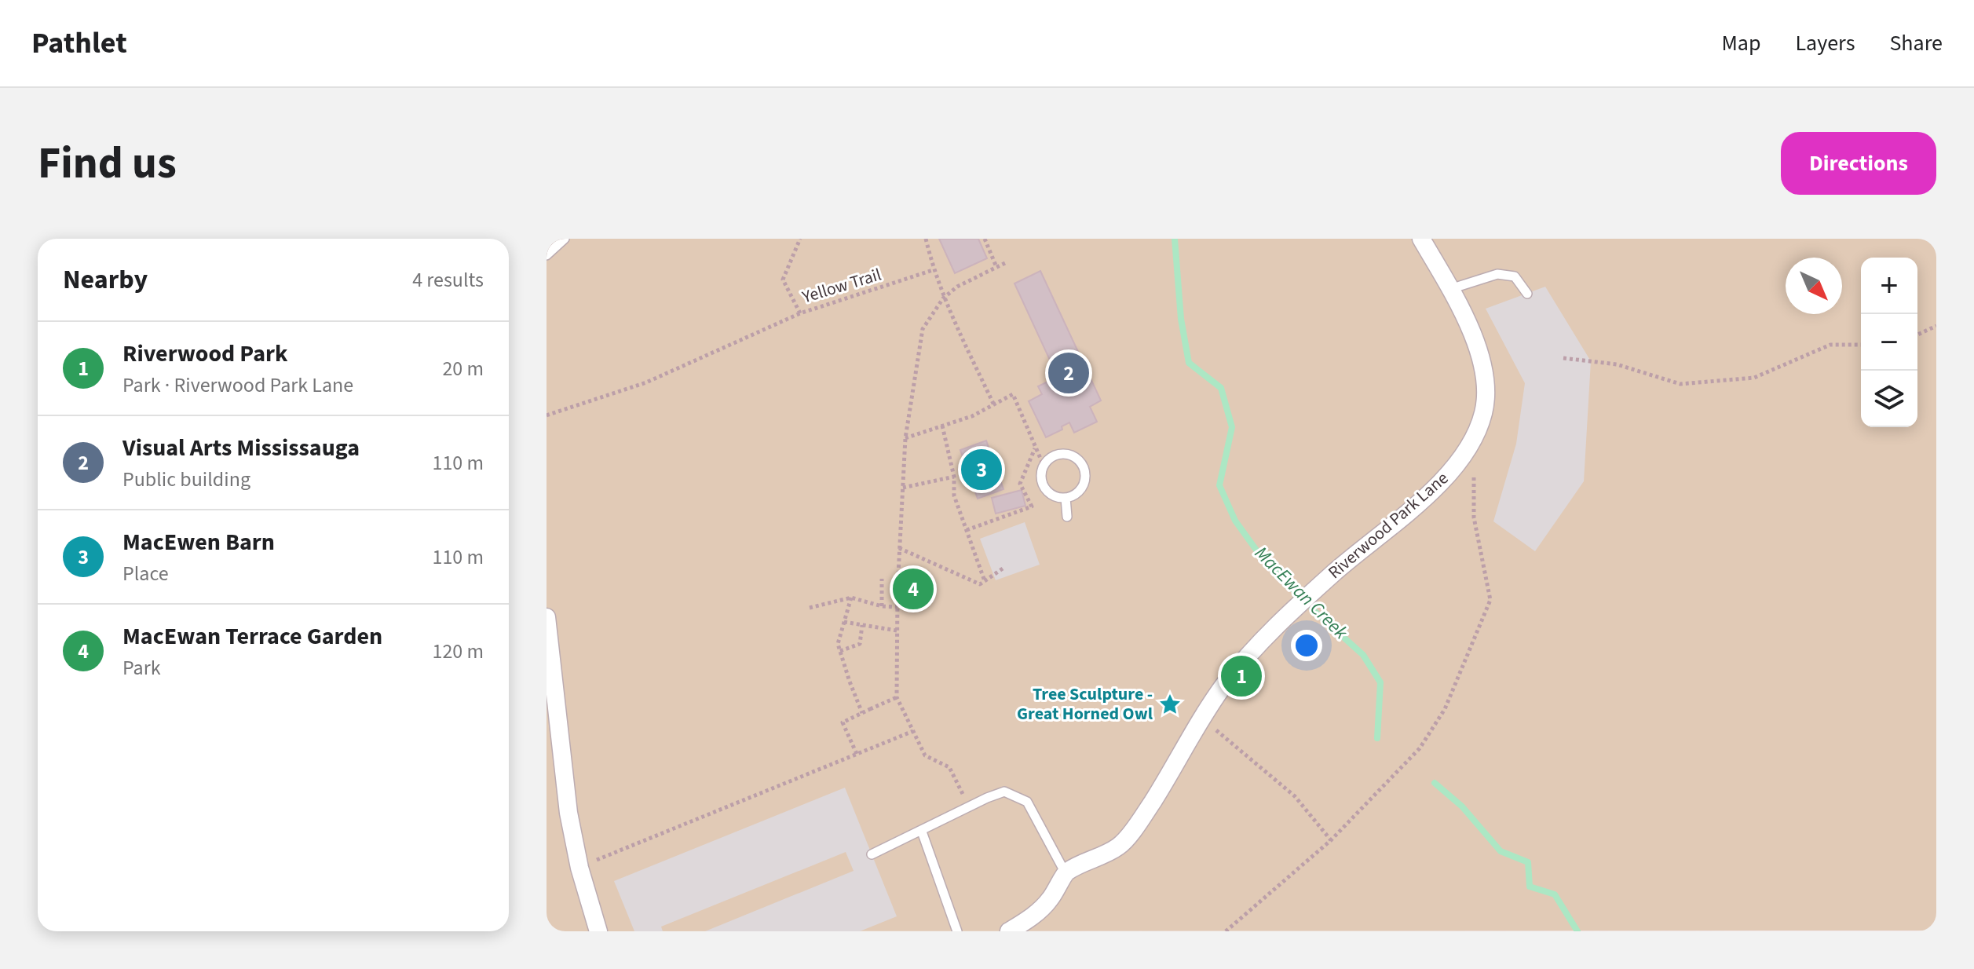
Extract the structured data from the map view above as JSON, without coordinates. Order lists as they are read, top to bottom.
{
  "streets": {
    "street": ["Riverwood Park Lane"],
    "path": ["Yellow Trail"]
  },
  "water": ["MacEwan Creek"],
  "places": {
    "place": ["Tree Sculpture - Great Horned Owl"]
  },
  "north": "bottom right",
  "page": {
    "header": "Pathlet",
    "nav": ["Map", "Layers", "Share"],
    "buttons": "Directions",
    "title": "Find us",
    "heading": ["Nearby", "4 results"],
    "map_buttons": ["+", "−"],
    "list": [
      {
        "mark": "1",
        "name": "Riverwood Park",
        "note": "Park · Riverwood Park Lane",
        "value": "20 m"
      },
      {
        "mark": "2",
        "name": "Visual Arts Mississauga",
        "note": "Public building",
        "value": "110 m"
      },
      {
        "mark": "3",
        "name": "MacEwen Barn",
        "note": "Place",
        "value": "110 m"
      },
      {
        "mark": "4",
        "name": "MacEwan Terrace Garden",
        "note": "Park",
        "value": "120 m"
      }
    ],
    "pins": [
      "2",
      "3",
      "4",
      "1"
    ]
  }
}
